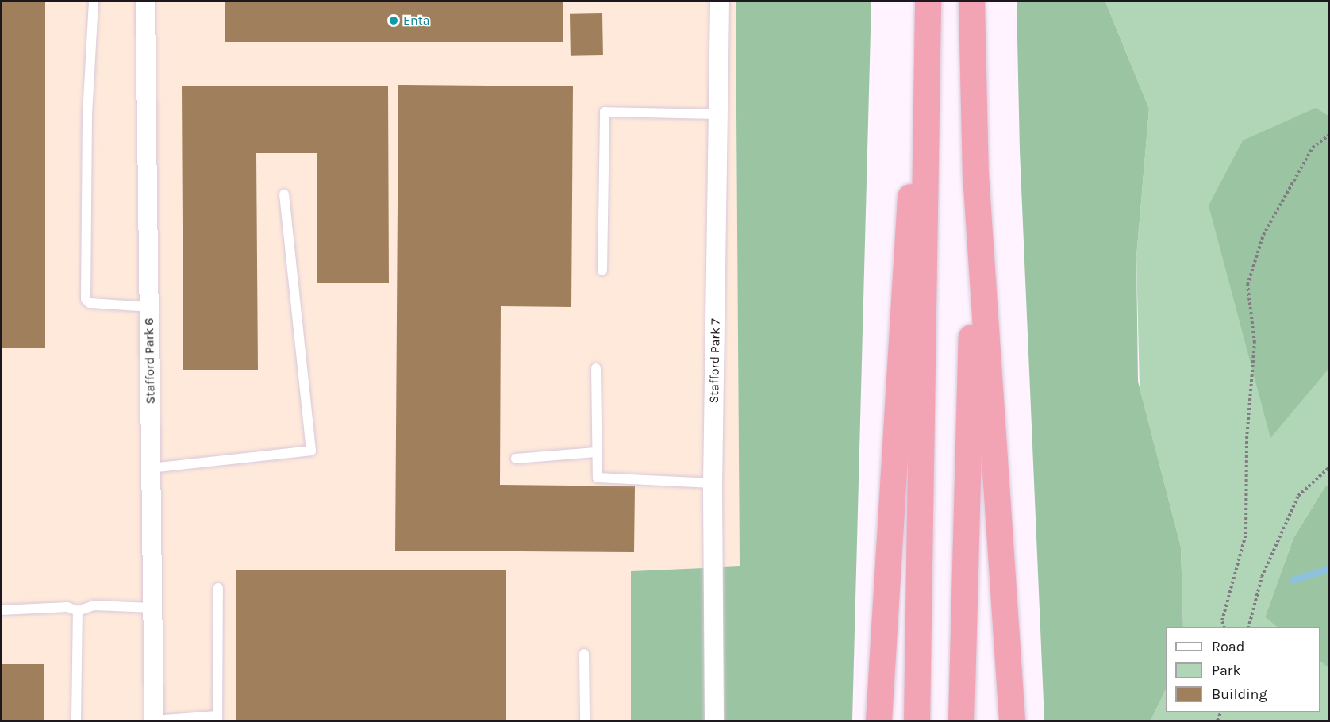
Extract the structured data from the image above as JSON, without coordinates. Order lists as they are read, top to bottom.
{
  "streets": {
    "street": ["Stafford Park 6", "Stafford Park 7"]
  },
  "places": ["Enta"],
  "legend": ["Road", "Park", "Building"]
}
